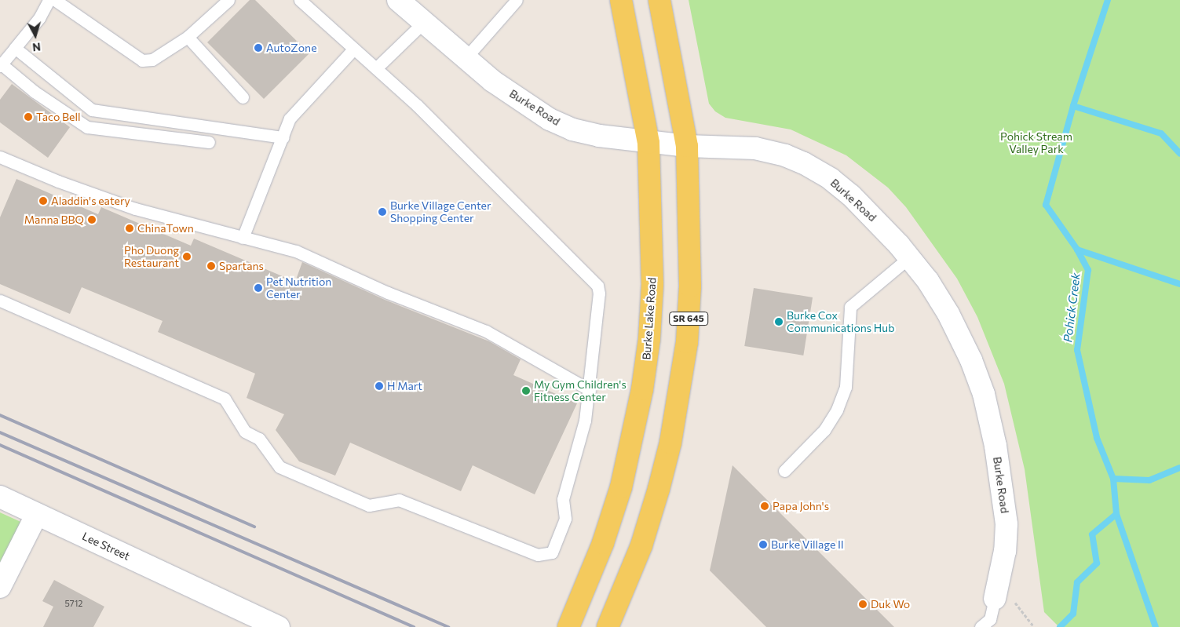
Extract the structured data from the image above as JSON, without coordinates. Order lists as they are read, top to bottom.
{
  "streets": {
    "main road": ["Burke Lake Road", "SR 645"],
    "street": ["Burke Road", "Lee Street"]
  },
  "crossings": [
    ["Burke Road", "Burke Lake Road"],
    ["Burke Road", "SR 645"]
  ],
  "water": ["Pohick Creek"],
  "parks": ["Pohick Stream Valley Park"],
  "places": [
    "AutoZone",
    "Taco Bell",
    "Aladdin's eatery",
    "Burke Village Center Shopping Center",
    "Manna BBQ",
    "ChinaTown",
    "Pho Duong Restaurant",
    "Spartans",
    "Pet Nutrition Center",
    "Burke Cox Communications Hub",
    "H Mart",
    "My Gym Children's Fitness Center",
    "Papa John's",
    "Burke Village II",
    "Duk Wo"
  ],
  "house_numbers": ["5712"],
  "north": "bottom"
}
